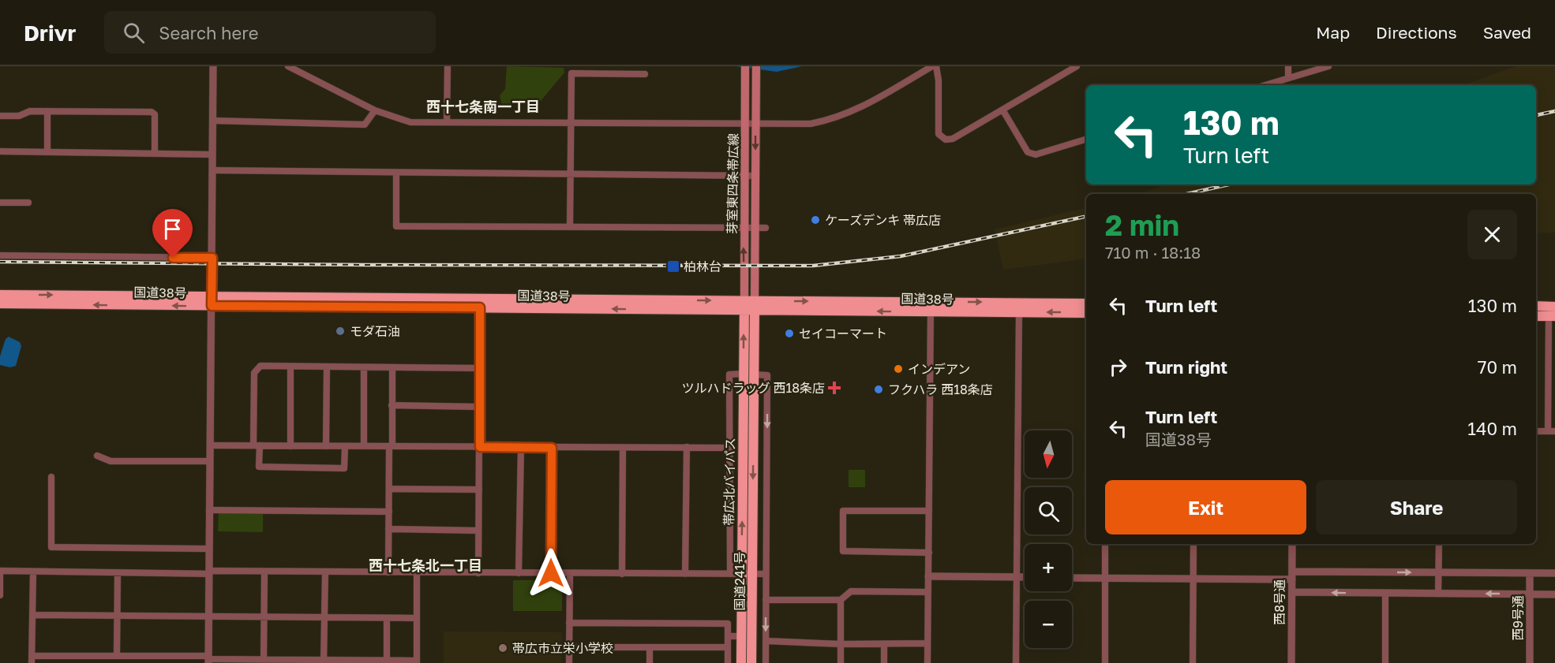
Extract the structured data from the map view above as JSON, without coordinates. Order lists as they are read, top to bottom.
{
  "streets": {
    "highway": ["国道38号", "帯広北バイパス", "国道241号"],
    "main road": ["芽室東四条帯広線"],
    "street": ["西8号通", "西9号通"]
  },
  "crossings": [
    ["芽室東四条帯広線", "国道38号"],
    ["芽室東四条帯広線", "帯広北バイパス"],
    ["芽室東四条帯広線", "国道241号"],
    ["国道38号", "帯広北バイパス"],
    ["国道38号", "国道241号"]
  ],
  "one_way": ["帯広北バイパス", "国道241号"],
  "districts": ["西十七条南一丁目", "西十七条北一丁目"],
  "places": {
    "other": [
      "ケーズデンキ 帯広店",
      "モダ石油",
      "セイコーマート",
      "インデアン",
      "フクハラ 西18条店",
      "帯広市立栄小学校"
    ],
    "transit": ["柏林台"],
    "health": ["ツルハドラッグ 西18条店"]
  },
  "north": "bottom",
  "page": {
    "header": "Drivr",
    "search": "Search here",
    "nav": ["Map", "Directions", "Saved"],
    "turn": ["130 m", "Turn left"],
    "heading": ["2 min", "710 m · 18:18"],
    "list": [
      {
        "name": "Turn left",
        "value": "130 m"
      },
      {
        "name": "Turn right",
        "value": "70 m"
      },
      {
        "name": "Turn left",
        "note": "国道38号",
        "value": "140 m"
      }
    ],
    "map_buttons": ["+", "−"],
    "buttons": ["Exit", "Share"]
  }
}
